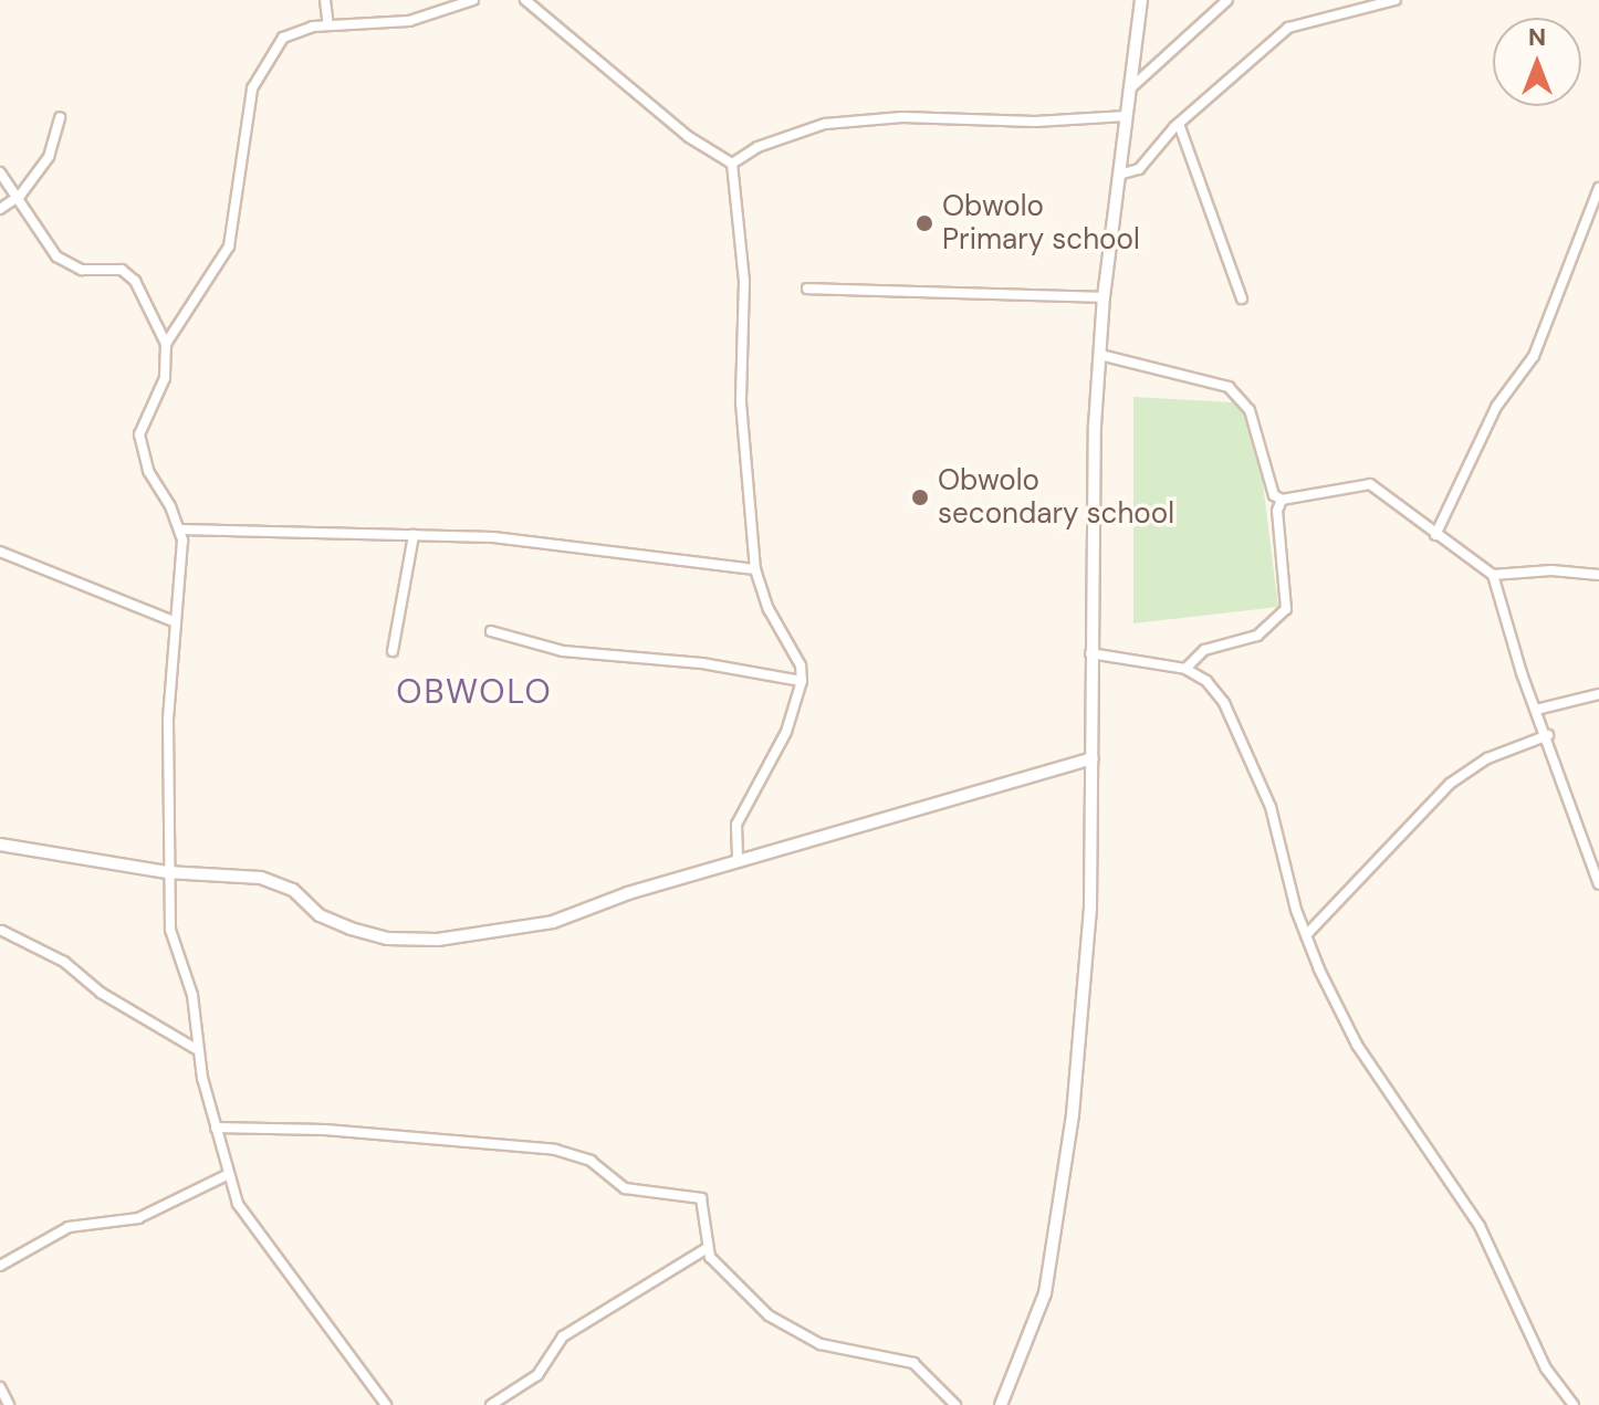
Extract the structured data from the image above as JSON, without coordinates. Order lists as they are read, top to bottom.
{
  "districts": ["OBWOLO"],
  "places": ["Obwolo Primary school", "Obwolo secondary school"],
  "north": "top"
}
